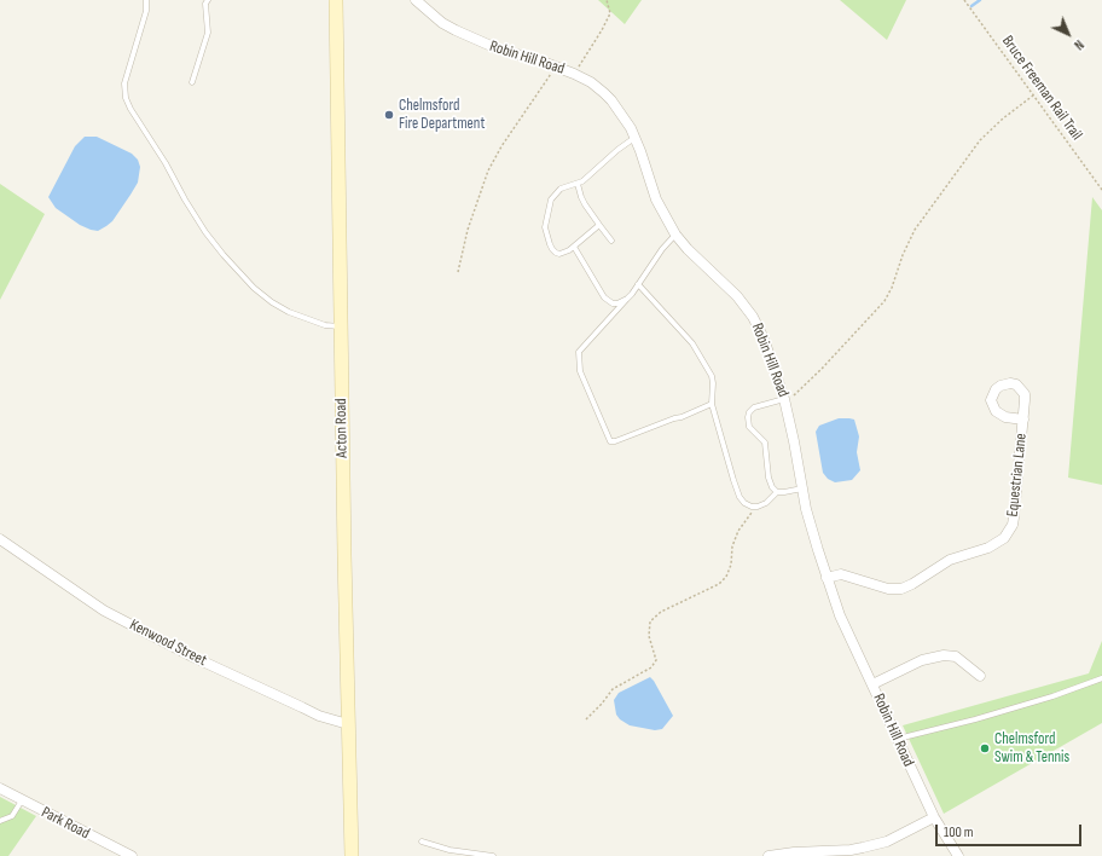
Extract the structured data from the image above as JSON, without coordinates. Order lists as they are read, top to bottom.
{
  "streets": {
    "main road": ["Acton Road"],
    "street": [
      "Robin Hill Road",
      "Equestrian Lane",
      "Kenwood Street",
      "Park Road"
    ],
    "path": ["Bruce Freeman Rail Trail"]
  },
  "crossings": [
    ["Robin Hill Road", "Equestrian Lane"],
    ["Acton Road", "Kenwood Street"]
  ],
  "places": ["Chelmsford Fire Department", "Chelmsford Swim & Tennis"],
  "scale_bar": "100 m",
  "north": "bottom right"
}
